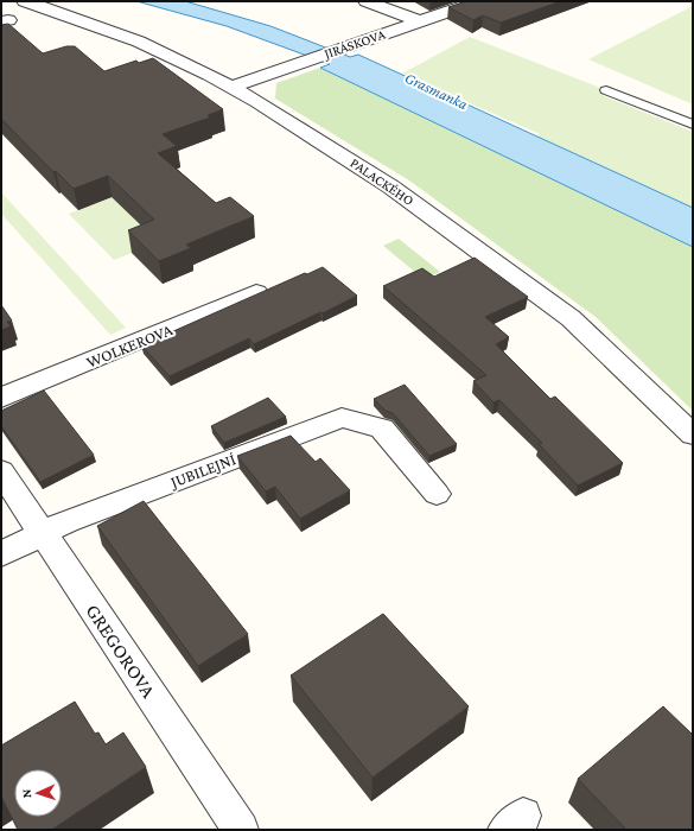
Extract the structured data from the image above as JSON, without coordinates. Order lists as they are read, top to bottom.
{
  "streets": {
    "street": [
      "JIRÁSKOVA",
      "PALACKÉHO",
      "WOLKEROVA",
      "JUBILEJNÍ",
      "GREGOROVA"
    ]
  },
  "crossings": [
    ["JIRÁSKOVA", "PALACKÉHO"],
    ["JUBILEJNÍ", "GREGOROVA"]
  ],
  "water": ["Grasmanka"],
  "north": "left"
}
